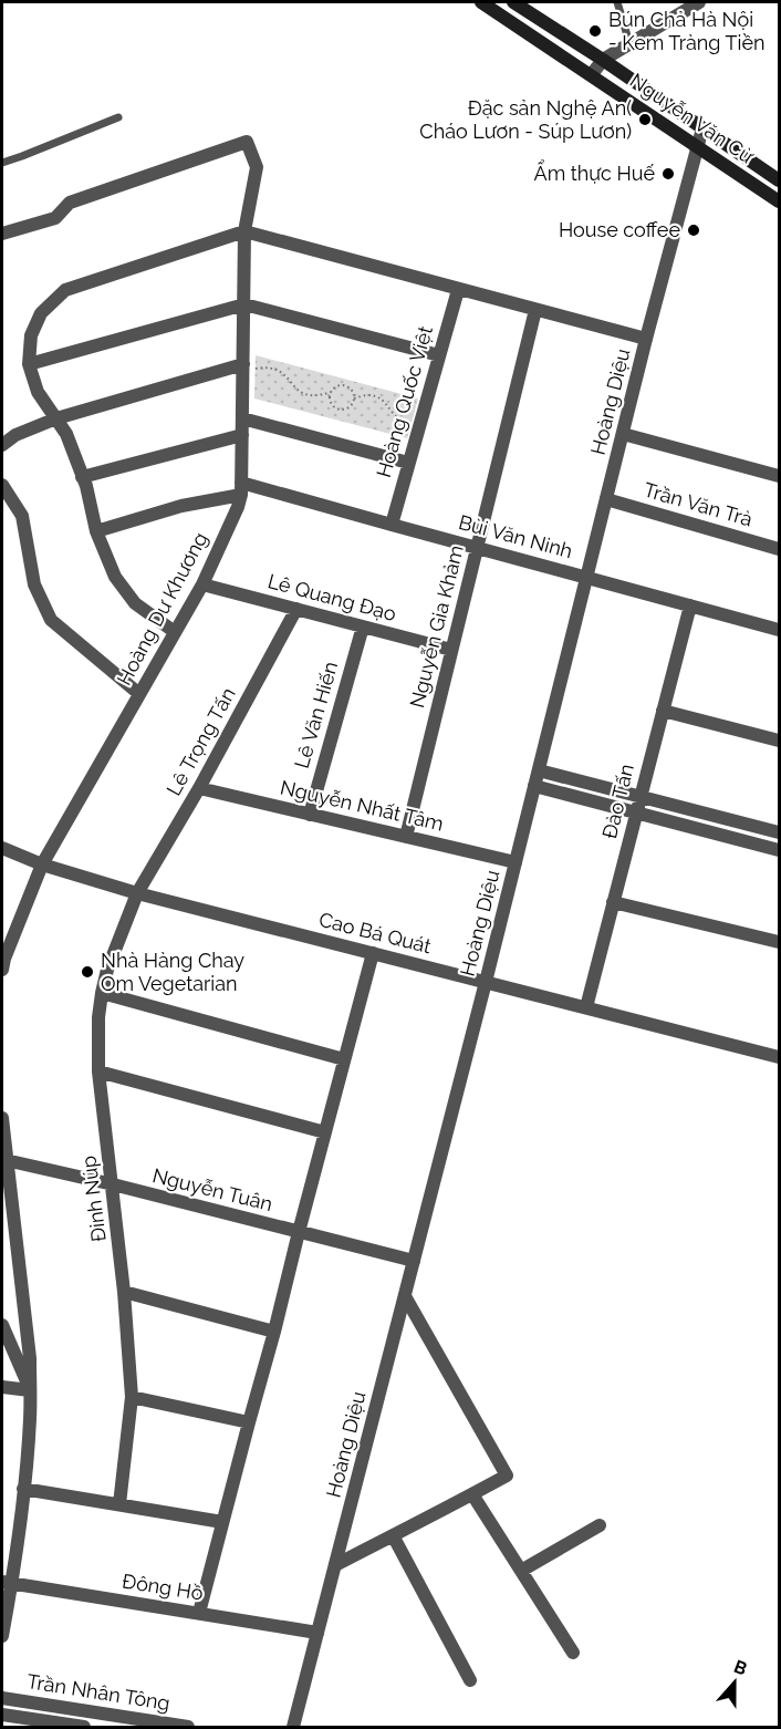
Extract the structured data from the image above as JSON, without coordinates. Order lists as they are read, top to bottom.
{
  "streets": {
    "main road": ["Nguyễn Văn Cừ"],
    "street": [
      "Hoàng Quốc Việt",
      "Hoàng Diệu",
      "Trần Văn Trà",
      "Bùi Văn Ninh",
      "Lê Quang Đạo",
      "Hoàng Dư Khương",
      "Nguyễn Gia Khảm",
      "Lê Văn Hiến",
      "Lê Trọng Tấn",
      "Đào Tấn",
      "Nguyễn Nhất Tâm",
      "Cao Bá Quát",
      "Nguyễn Tuân",
      "Đinh Núp",
      "Đông Hồ",
      "Trần Nhân Tông"
    ]
  },
  "crossings": [
    ["Nguyễn Văn Cừ", "Hoàng Diệu"],
    ["Hoàng Quốc Việt", "Bùi Văn Ninh"],
    ["Hoàng Diệu", "Trần Văn Trà"],
    ["Hoàng Diệu", "Bùi Văn Ninh"],
    ["Hoàng Diệu", "Nguyễn Nhất Tâm"],
    ["Hoàng Diệu", "Cao Bá Quát"],
    ["Hoàng Diệu", "Nguyễn Tuân"],
    ["Hoàng Diệu", "Đông Hồ"],
    ["Bùi Văn Ninh", "Hoàng Dư Khương"],
    ["Bùi Văn Ninh", "Nguyễn Gia Khảm"],
    ["Bùi Văn Ninh", "Đào Tấn"],
    ["Lê Quang Đạo", "Hoàng Dư Khương"],
    ["Lê Quang Đạo", "Nguyễn Gia Khảm"],
    ["Lê Quang Đạo", "Lê Văn Hiến"],
    ["Lê Quang Đạo", "Lê Trọng Tấn"],
    ["Hoàng Dư Khương", "Cao Bá Quát"],
    ["Nguyễn Gia Khảm", "Nguyễn Nhất Tâm"],
    ["Lê Văn Hiến", "Nguyễn Nhất Tâm"],
    ["Lê Trọng Tấn", "Nguyễn Nhất Tâm"],
    ["Lê Trọng Tấn", "Cao Bá Quát"],
    ["Lê Trọng Tấn", "Đinh Núp"],
    ["Đào Tấn", "Cao Bá Quát"],
    ["Cao Bá Quát", "Đinh Núp"],
    ["Nguyễn Tuân", "Đinh Núp"]
  ],
  "places": [
    "Bún Chả Hà Nội - Kem Tràng Tiền",
    "Đặc sản Nghệ An( Cháo Lươn - Súp Lươn)",
    "Ẩm thực Huế",
    "House coffee",
    "Nhà Hàng Chay Om Vegetarian"
  ],
  "north": "top"
}
